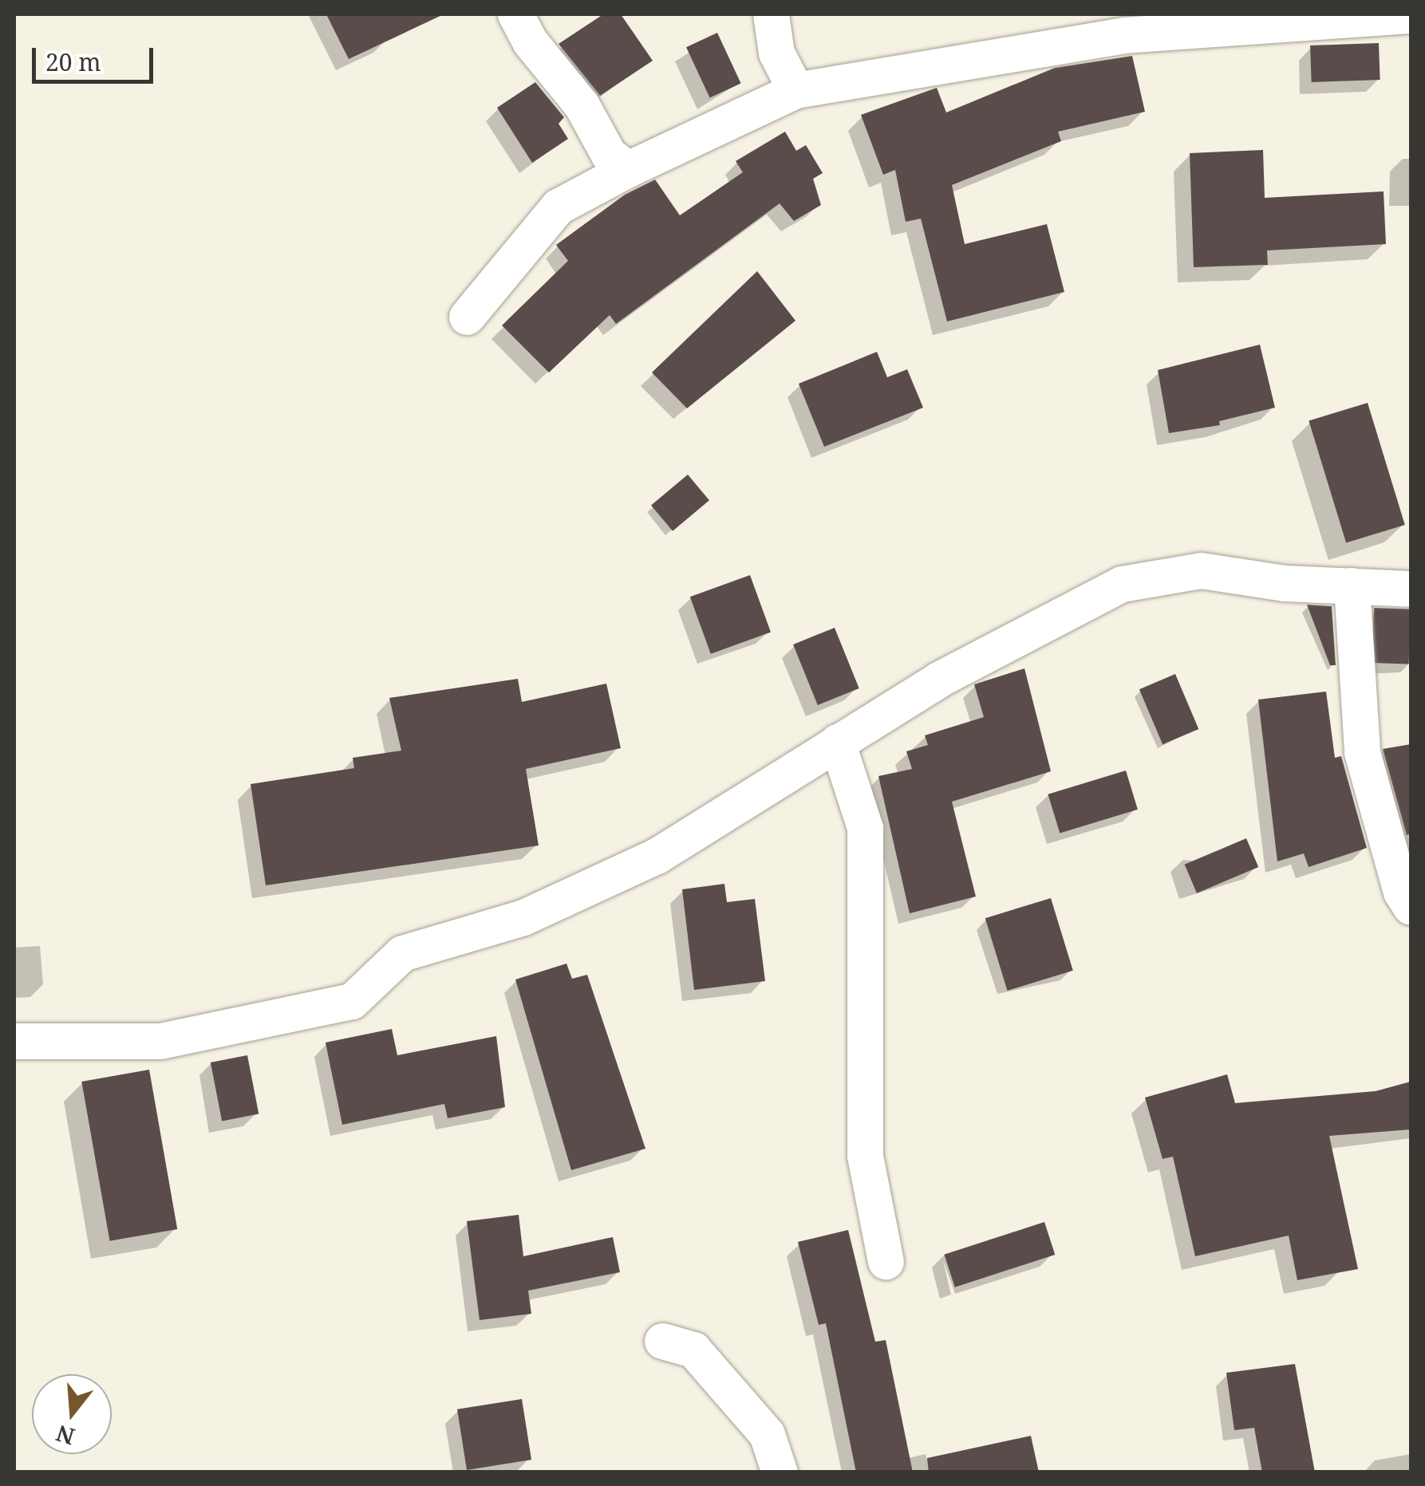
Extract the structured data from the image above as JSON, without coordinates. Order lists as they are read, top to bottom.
{
  "scale_bar": "20 m",
  "north": "bottom"
}
